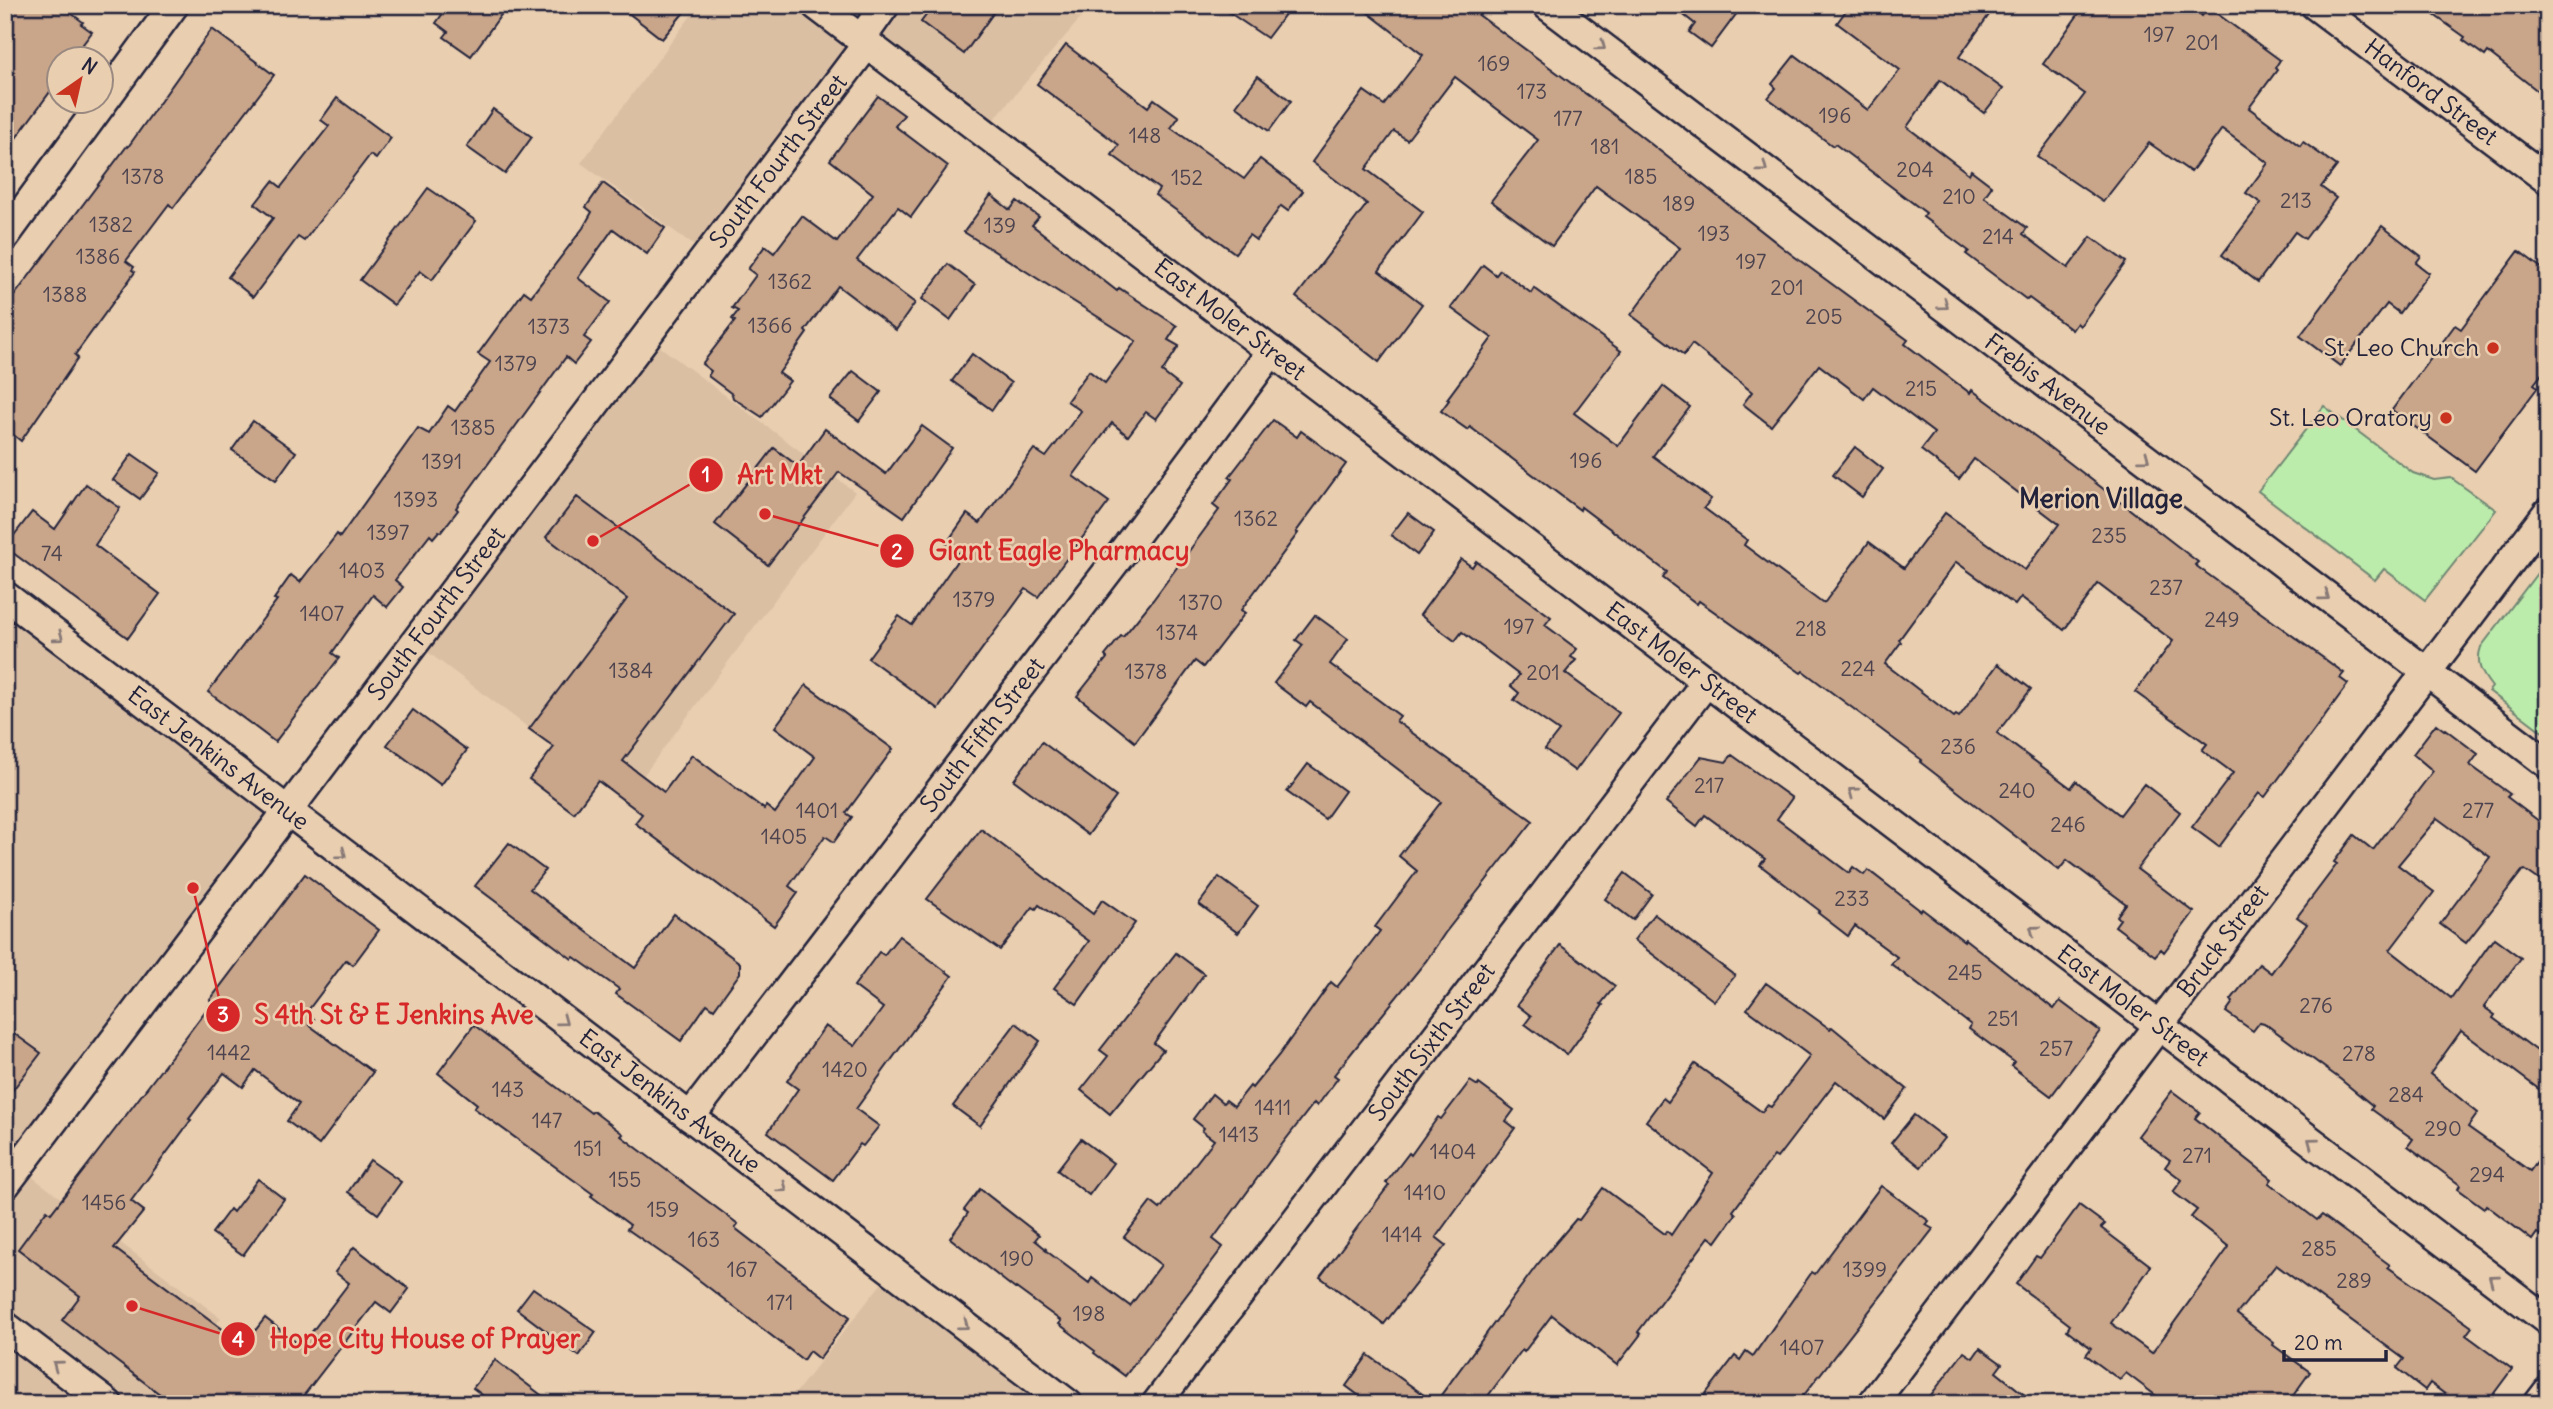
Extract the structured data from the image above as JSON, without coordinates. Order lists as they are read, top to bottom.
{
  "streets": {
    "street": [
      "Hanford Street",
      "South Fourth Street",
      "East Moler Street",
      "Frebis Avenue",
      "South Fifth Street",
      "East Jenkins Avenue",
      "Bruck Street",
      "South Sixth Street"
    ]
  },
  "crossings": [
    ["South Fourth Street", "East Moler Street"],
    ["South Fourth Street", "East Jenkins Avenue"],
    ["East Moler Street", "South Fifth Street"],
    ["East Moler Street", "Bruck Street"],
    ["East Moler Street", "South Sixth Street"],
    ["Frebis Avenue", "Bruck Street"],
    ["South Fifth Street", "East Jenkins Avenue"]
  ],
  "one_way": ["East Moler Street", "Frebis Avenue", "East Jenkins Avenue"],
  "districts": ["Merion Village"],
  "places": [
    "St. Leo Church",
    "St. Leo Oratory",
    "Giant Eagle Pharmacy",
    "Art Mkt",
    "S 4th St & E Jenkins Ave",
    "Hope City House of Prayer"
  ],
  "house_numbers": [
    "197",
    "201",
    "169",
    "173",
    "196",
    "177",
    "148",
    "181",
    "204",
    "1378",
    "185",
    "152",
    "210",
    "213",
    "189",
    "1382",
    "139",
    "193",
    "214",
    "1386",
    "197",
    "1362",
    "201",
    "1388",
    "205",
    "1366",
    "1373",
    "1379",
    "215",
    "1385",
    "196",
    "1391",
    "1393",
    "1362",
    "1397",
    "235",
    "74",
    "1403",
    "237",
    "1379",
    "1370",
    "1407",
    "249",
    "197",
    "218",
    "1374",
    "224",
    "1384",
    "1378",
    "201",
    "236",
    "217",
    "240",
    "1401",
    "277",
    "246",
    "1405",
    "233",
    "245",
    "276",
    "251",
    "257",
    "1442",
    "278",
    "1420",
    "143",
    "284",
    "1411",
    "147",
    "290",
    "1413",
    "151",
    "1404",
    "271",
    "294",
    "155",
    "1410",
    "1456",
    "159",
    "1414",
    "163",
    "285",
    "190",
    "167",
    "1399",
    "289",
    "171",
    "198",
    "1407"
  ],
  "scale_bar": "20 m",
  "north": "top right"
}
